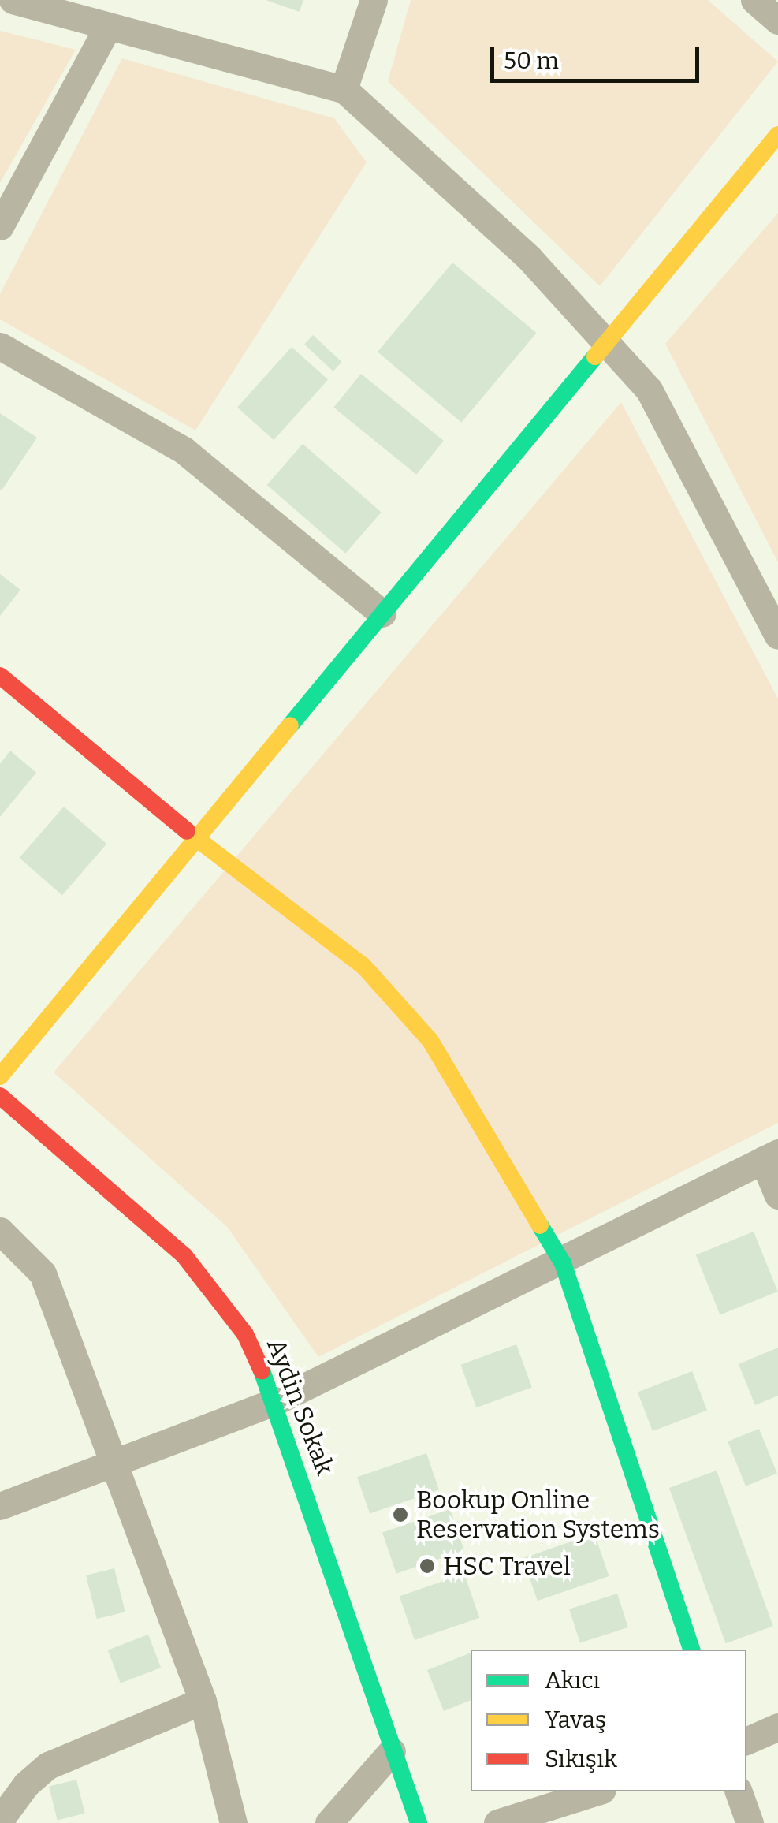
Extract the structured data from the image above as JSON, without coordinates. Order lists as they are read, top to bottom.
{
  "streets": {
    "street": ["Aydin Sokak"]
  },
  "places": ["Bookup Online Reservation Systems", "HSC Travel"],
  "legend": ["Akıcı", "Yavaş", "Sıkışık"],
  "scale_bar": "50 m"
}
